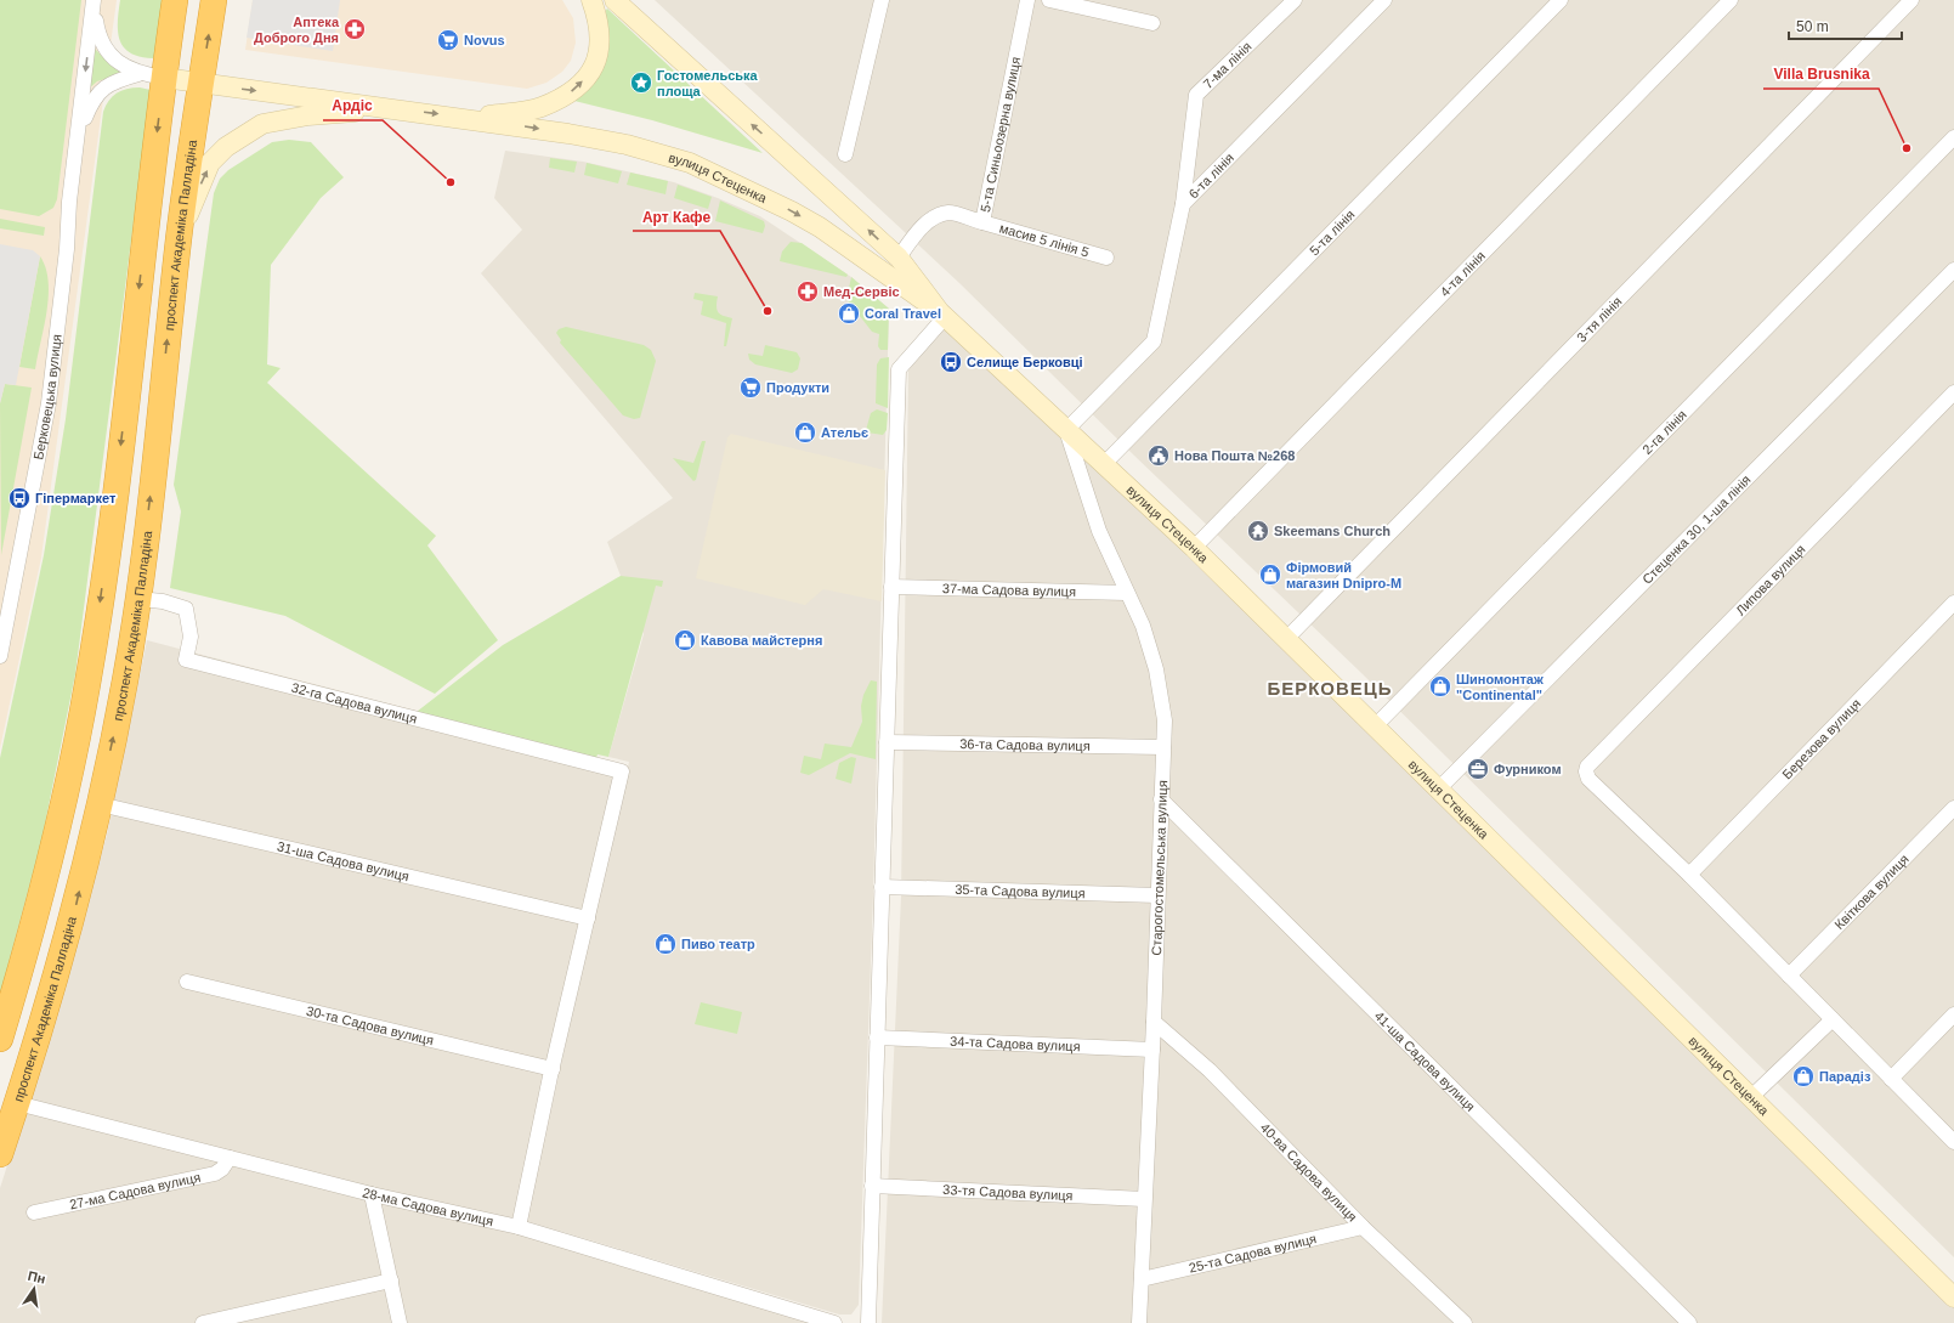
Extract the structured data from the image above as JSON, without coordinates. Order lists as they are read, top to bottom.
{
  "streets": {
    "highway": ["проспект Академіка Палладіна"],
    "main road": ["вулиця Стеценка"],
    "street": [
      "7-ма лінія",
      "5-та Синьоозерна вулиця",
      "6-та лінія",
      "5-та лінія",
      "масив 5 лінія 5",
      "4-та лінія",
      "3-тя лінія",
      "Берковецька вулиця",
      "2-га лінія",
      "Стеценка 30, 1-ша лінія",
      "Липова вулиця",
      "37-ма Садова вулиця",
      "32-га Садова вулиця",
      "Березова вулиця",
      "36-та Садова вулиця",
      "31-ша Садова вулиця",
      "Старогостомельська вулиця",
      "35-та Садова вулиця",
      "Квіткова вулиця",
      "30-та Садова вулиця",
      "34-та Садова вулиця",
      "41-ша Садова вулиця",
      "40-ва Садова вулиця",
      "27-ма Садова вулиця",
      "33-тя Садова вулиця",
      "28-ма Садова вулиця",
      "25-та Садова вулиця"
    ]
  },
  "crossings": [
    ["7-ма лінія", "6-та лінія"],
    ["5-та Синьоозерна вулиця", "вулиця Стеценка"],
    ["5-та Синьоозерна вулиця", "масив 5 лінія 5"],
    ["6-та лінія", "вулиця Стеценка"],
    ["6-та лінія", "Старогостомельська вулиця"],
    ["вулиця Стеценка", "5-та лінія"],
    ["вулиця Стеценка", "4-та лінія"],
    ["вулиця Стеценка", "3-тя лінія"],
    ["вулиця Стеценка", "2-га лінія"],
    ["вулиця Стеценка", "Стеценка 30, 1-ша лінія"],
    ["вулиця Стеценка", "Старогостомельська вулиця"],
    ["проспект Академіка Палладіна", "32-га Садова вулиця"],
    ["проспект Академіка Палладіна", "31-ша Садова вулиця"],
    ["проспект Академіка Палладіна", "28-ма Садова вулиця"],
    ["Липова вулиця", "Березова вулиця"],
    ["37-ма Садова вулиця", "Старогостомельська вулиця"],
    ["32-га Садова вулиця", "31-ша Садова вулиця"],
    ["36-та Садова вулиця", "Старогостомельська вулиця"],
    ["Старогостомельська вулиця", "35-та Садова вулиця"],
    ["Старогостомельська вулиця", "34-та Садова вулиця"],
    ["Старогостомельська вулиця", "41-ша Садова вулиця"],
    ["Старогостомельська вулиця", "40-ва Садова вулиця"],
    ["Старогостомельська вулиця", "33-тя Садова вулиця"],
    ["Старогостомельська вулиця", "25-та Садова вулиця"],
    ["40-ва Садова вулиця", "25-та Садова вулиця"],
    ["27-ма Садова вулиця", "28-ма Садова вулиця"]
  ],
  "districts": ["БЕРКОВЕЦЬ"],
  "places": {
    "pharmacy": ["Аптека Доброго Дня", "Мед-Сервіс"],
    "supermarket": ["Novus", "Продукти"],
    "place": ["Гостомельська площа"],
    "other": ["Villa Brusnika", "Ардіс", "Арт Кафе"],
    "shop": [
      "Coral Travel",
      "Ательє",
      "Фірмовий магазин Dnipro-M",
      "Кавова майстерня",
      "Шиномонтаж \"Continental\"",
      "Пиво театр",
      "Парадіз"
    ],
    "bus stop": ["Селище Берковці", "Гіпермаркет"],
    "public building": ["Нова Пошта №268"],
    "temple": ["Skeemans Church"],
    "office": ["Фурником"]
  },
  "scale_bar": "50 m",
  "north": "top"
}
